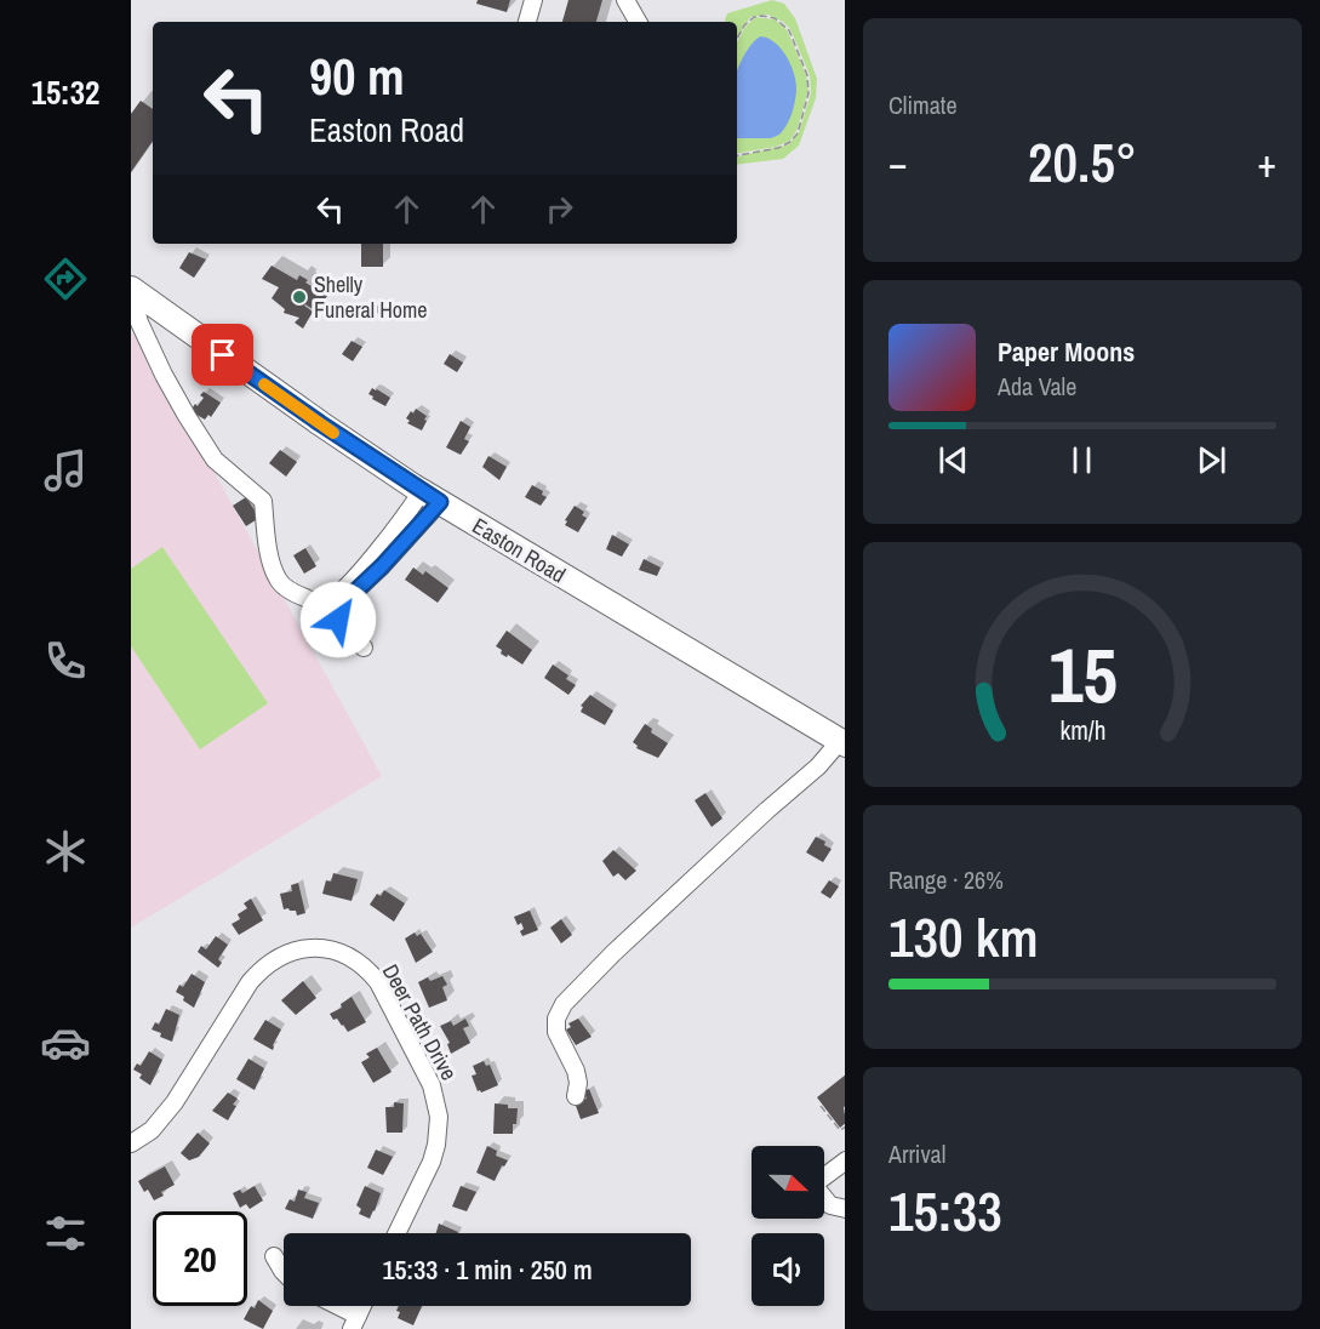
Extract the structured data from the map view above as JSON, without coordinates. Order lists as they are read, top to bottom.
{
  "streets": {
    "highway": ["Easton Road"],
    "street": ["Deer Path Drive"]
  },
  "places": ["Shelly Funeral Home"],
  "north": "right",
  "page": {
    "tabs": "15:32",
    "tile": [
      "Climate",
      ["Range · 26%", "130 km"],
      ["Arrival", "15:33"]
    ],
    "turn": ["90 m", "Easton Road"],
    "heat": ["−", "20.5°", "+"],
    "song": ["Paper Moons", "Ada Vale"],
    "limit": "20",
    "trip": "15:33 · 1 min · 250 m",
    "gauge": ["15", "km/h"]
  }
}
